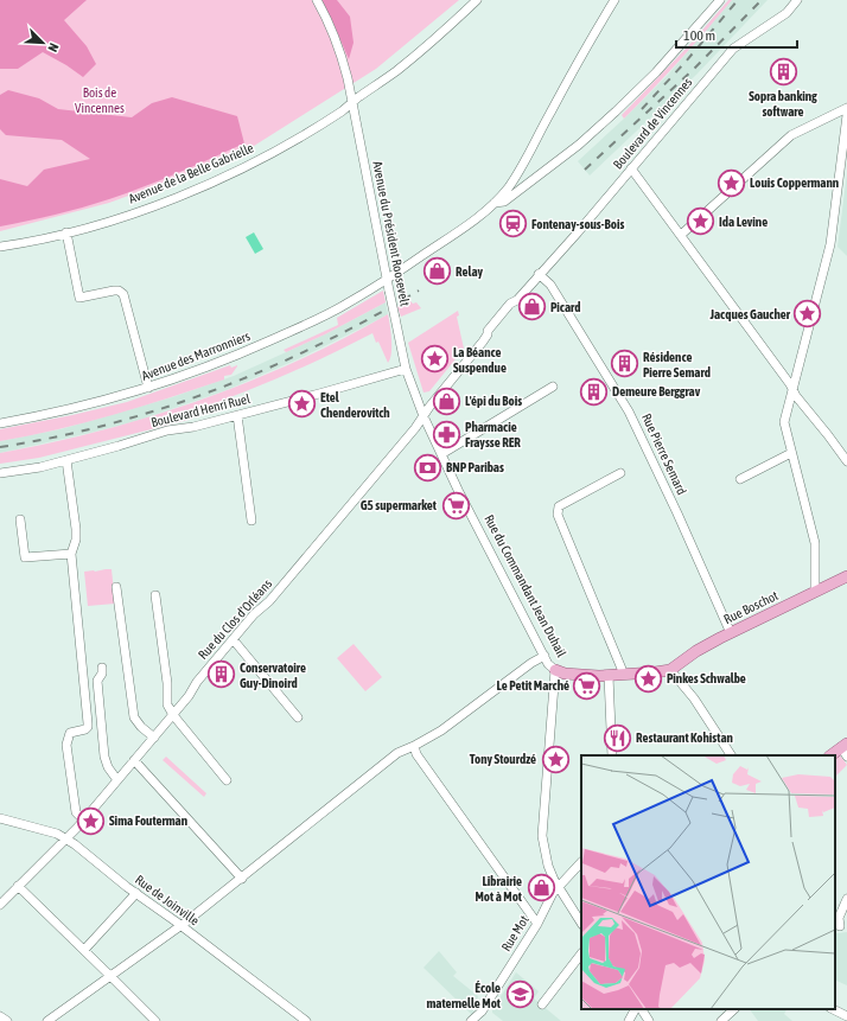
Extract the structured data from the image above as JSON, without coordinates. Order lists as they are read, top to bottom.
{
  "streets": {
    "main road": ["Rue du Commandant Jean Duhail", "Rue Boschot"],
    "street": [
      "Boulevard de Vincennes",
      "Avenue de la Belle Gabrielle",
      "Avenue du Président Roosevelt",
      "Avenue des Marronniers",
      "Boulevard Henri Ruel",
      "Rue Pierre Semard",
      "Rue du Clos d'Orléans",
      "Rue de Joinville",
      "Rue Mot"
    ]
  },
  "crossings": [
    ["Boulevard de Vincennes", "Rue Pierre Semard"],
    ["Boulevard de Vincennes", "Rue du Clos d'Orléans"],
    ["Avenue de la Belle Gabrielle", "Avenue du Président Roosevelt"],
    ["Avenue du Président Roosevelt", "Avenue des Marronniers"],
    ["Avenue du Président Roosevelt", "Boulevard Henri Ruel"],
    ["Avenue du Président Roosevelt", "Rue du Commandant Jean Duhail"],
    ["Avenue du Président Roosevelt", "Rue du Clos d'Orléans"],
    ["Rue Pierre Semard", "Rue Boschot"],
    ["Rue du Commandant Jean Duhail", "Rue Boschot"],
    ["Rue du Commandant Jean Duhail", "Rue du Clos d'Orléans"],
    ["Rue du Clos d'Orléans", "Rue de Joinville"]
  ],
  "parks": ["Bois de Vincennes"],
  "places": {
    "building": [
      "Sopra banking software",
      "Résidence Pierre Semard",
      "Demeure Berggrav",
      "Conservatoire Guy-Dinoird"
    ],
    "place": [
      "Louis Coppermann",
      "Ida Levine",
      "Jacques Gaucher",
      "La Béance Suspendue",
      "Etel Chenderovitch",
      "Pinkes Schwalbe",
      "Tony Stourdzé",
      "Sima Fouterman"
    ],
    "station": ["Fontenay-sous-Bois"],
    "shop": [
      "Relay",
      "Picard",
      "L'épi du Bois",
      "Librairie Mot à Mot"
    ],
    "pharmacy": ["Pharmacie Fraysse RER"],
    "bank": ["BNP Paribas"],
    "supermarket": ["G5 supermarket", "Le Petit Marché"],
    "restaurant": ["Restaurant Kohistan"],
    "school or university": ["École maternelle Mot"]
  },
  "scale_bar": "100 m",
  "north": "bottom right"
}
